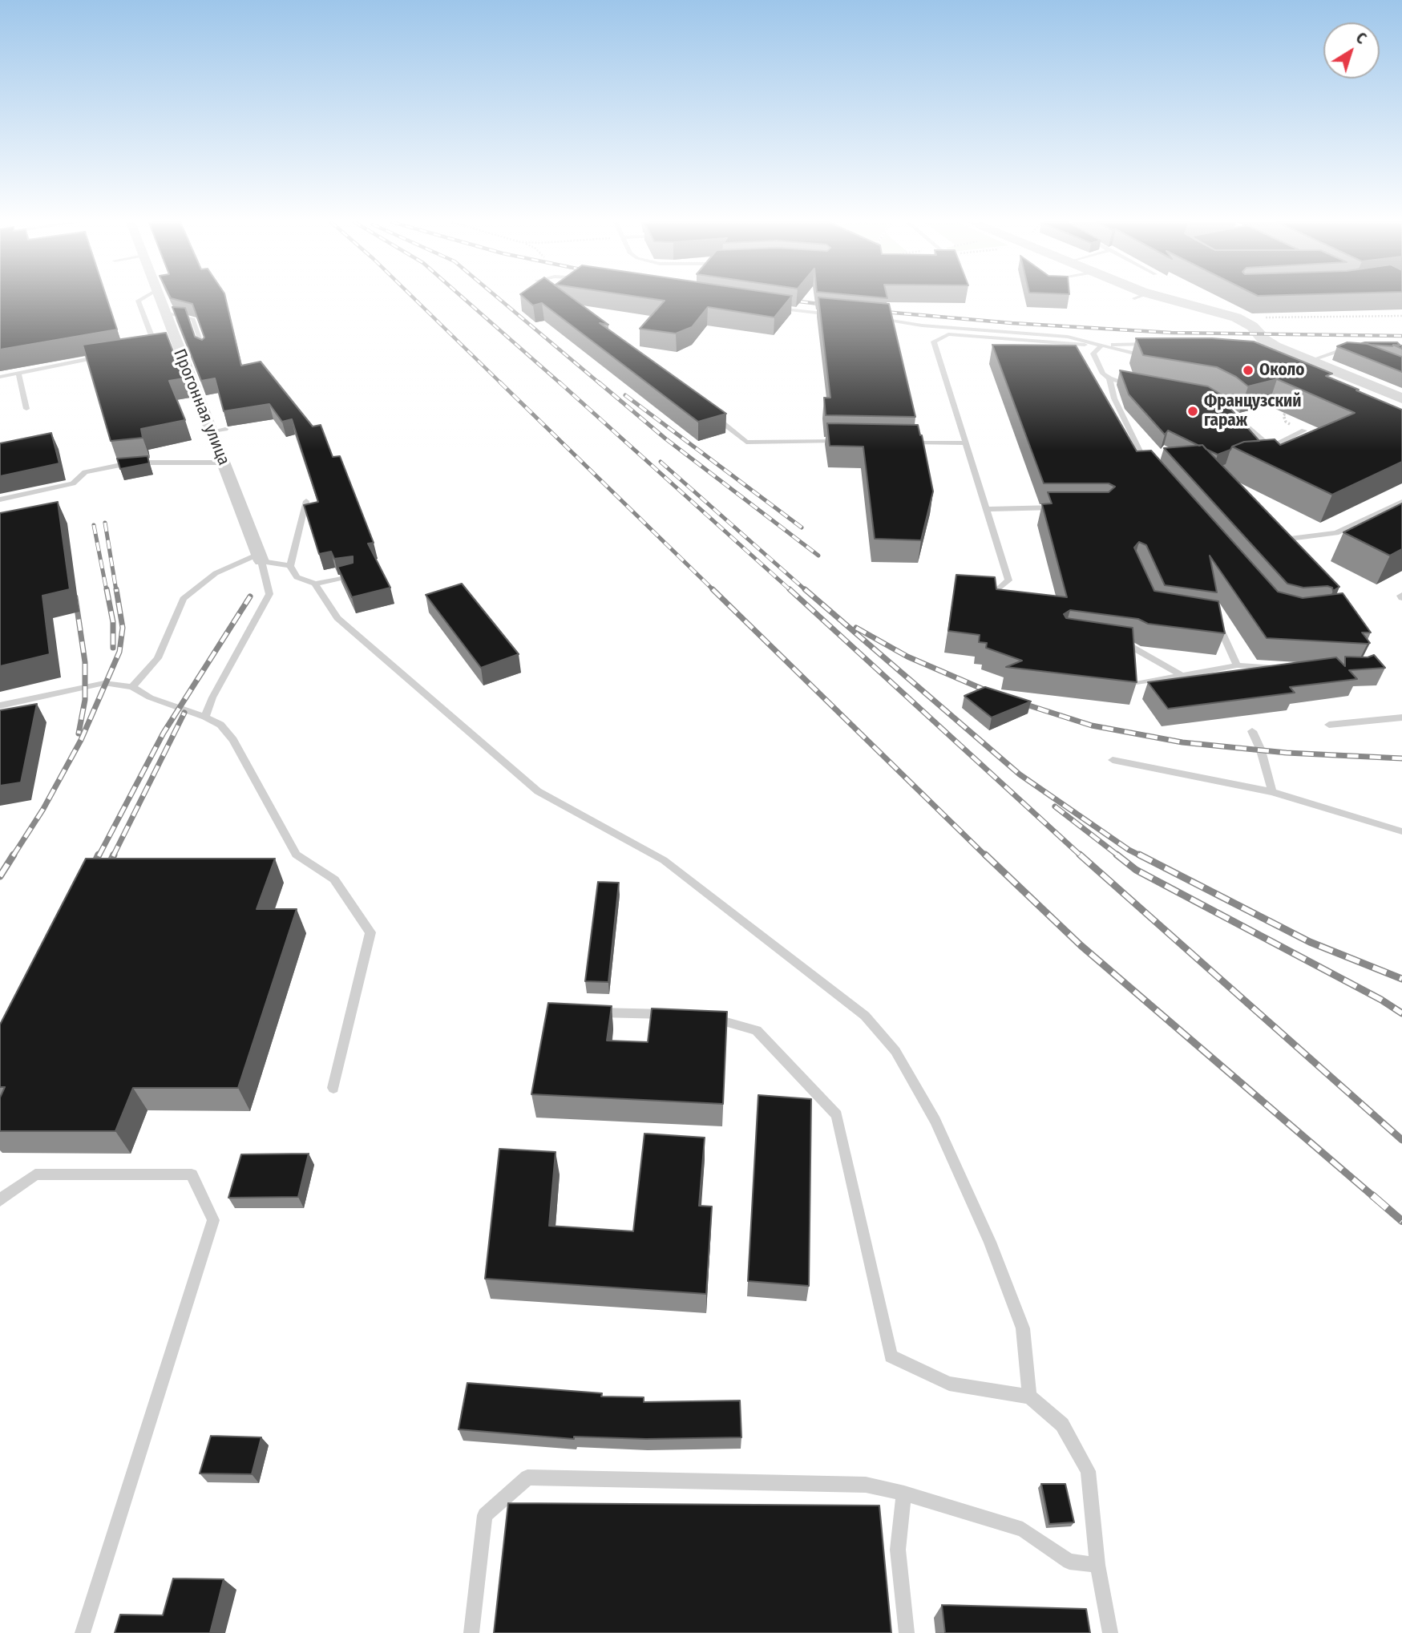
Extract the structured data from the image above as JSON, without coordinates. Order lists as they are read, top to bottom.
{
  "streets": {
    "street": ["Прогонная улица"]
  },
  "places": ["Около", "Французский гараж"],
  "north": "top right"
}
